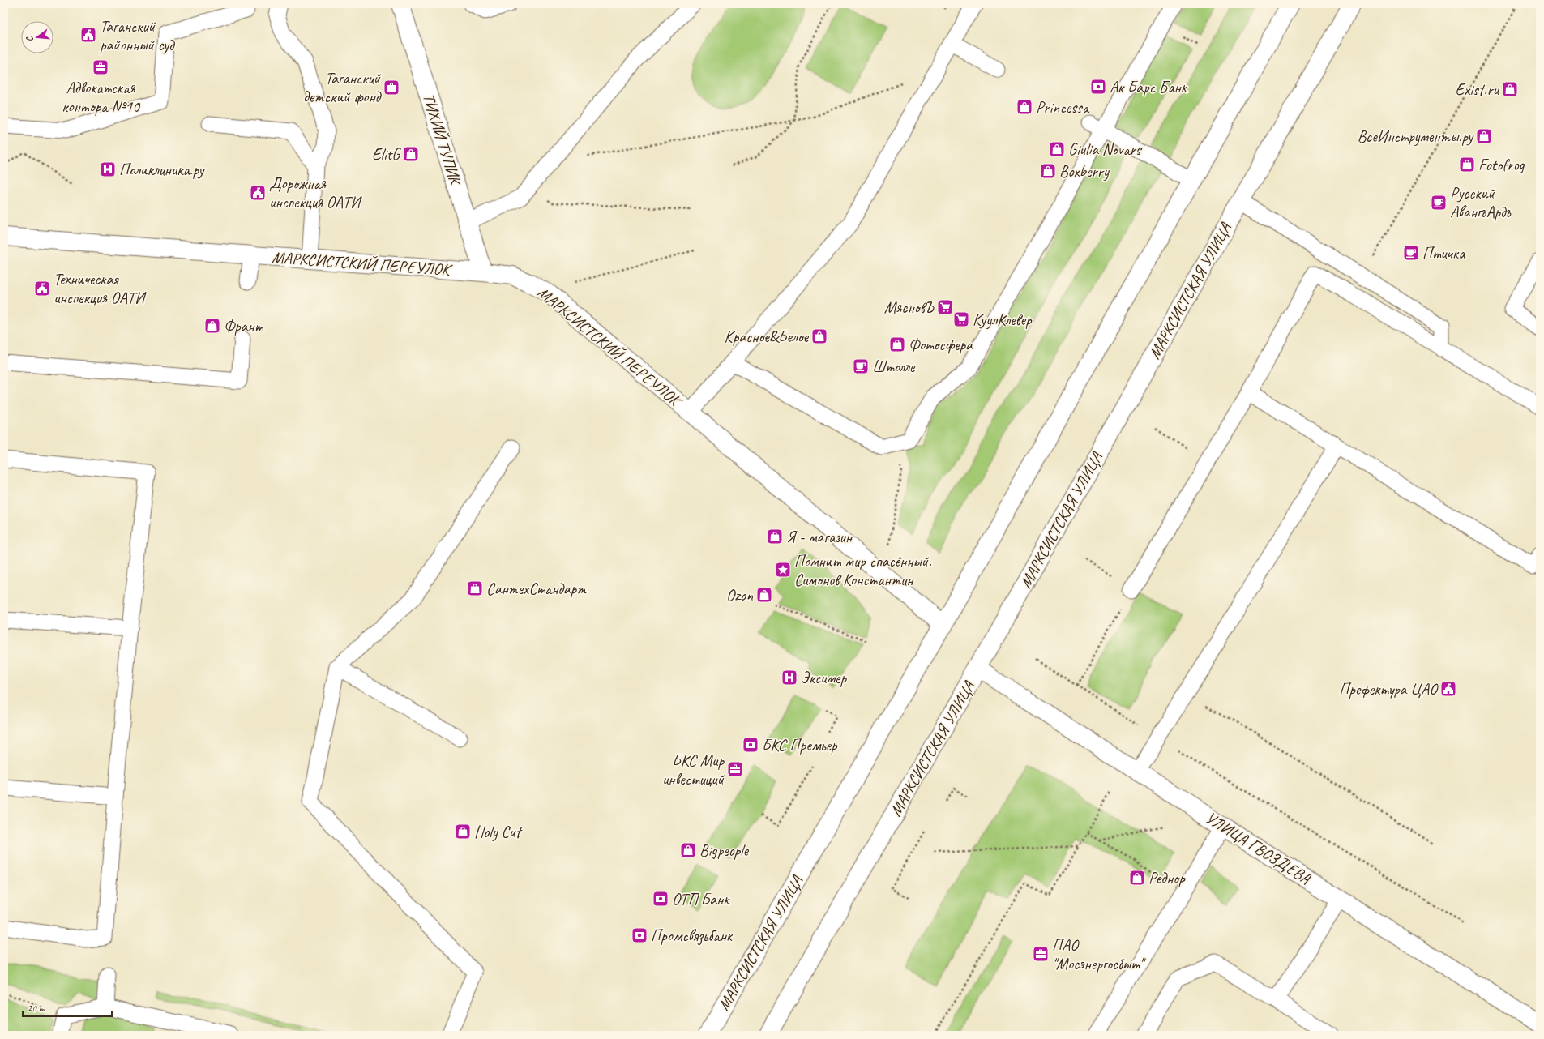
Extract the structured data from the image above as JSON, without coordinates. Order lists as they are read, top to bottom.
{
  "streets": {
    "main road": [
      "ТИХИЙ ТУПИК",
      "МАРКСИСТСКИЙ ПЕРЕУЛОК",
      "МАРКСИСТСКАЯ УЛИЦА",
      "УЛИЦА ГВОЗДЕВА"
    ]
  },
  "crossings": [
    ["ТИХИЙ ТУПИК", "МАРКСИСТСКИЙ ПЕРЕУЛОК"],
    ["МАРКСИСТСКИЙ ПЕРЕУЛОК", "МАРКСИСТСКАЯ УЛИЦА"],
    ["МАРКСИСТСКАЯ УЛИЦА", "УЛИЦА ГВОЗДЕВА"]
  ],
  "places": {
    "public building": [
      "Таганский районный суд",
      "Дорожная инспекция ОАТИ",
      "Техническая инспекция ОАТИ",
      "Префектура ЦАО"
    ],
    "office": [
      "Адвокатская контора №10",
      "Таганский детский фонд",
      "БКС Мир инвестиций",
      "ПАО \"Мосэнергосбыт\""
    ],
    "bank": [
      "Ак Барс Банк",
      "БКС Премьер",
      "ОТП Банк",
      "Промсвязьбанк"
    ],
    "shop": [
      "Exist.ru",
      "Princessa",
      "ВсеИнструменты.ру",
      "Giulia Novars",
      "ElitG",
      "Fotofrog",
      "Boxberry",
      "Франт",
      "Красное&Белое",
      "Фотосфера",
      "Я - магазин",
      "СантехСтандарт",
      "Ozon",
      "Holy Cut",
      "Bigpeople",
      "Реднор"
    ],
    "hospital": ["Поликлиника.ру", "Эксимер"],
    "cafe": ["Русский АвангъАрдъ", "Птичка", "Штолле"],
    "supermarket": ["МясновЪ", "КуулКлевер"],
    "place": ["Помнит мир спасённый. Симонов Константин"]
  },
  "scale_bar": "20 m",
  "north": "left"
}
